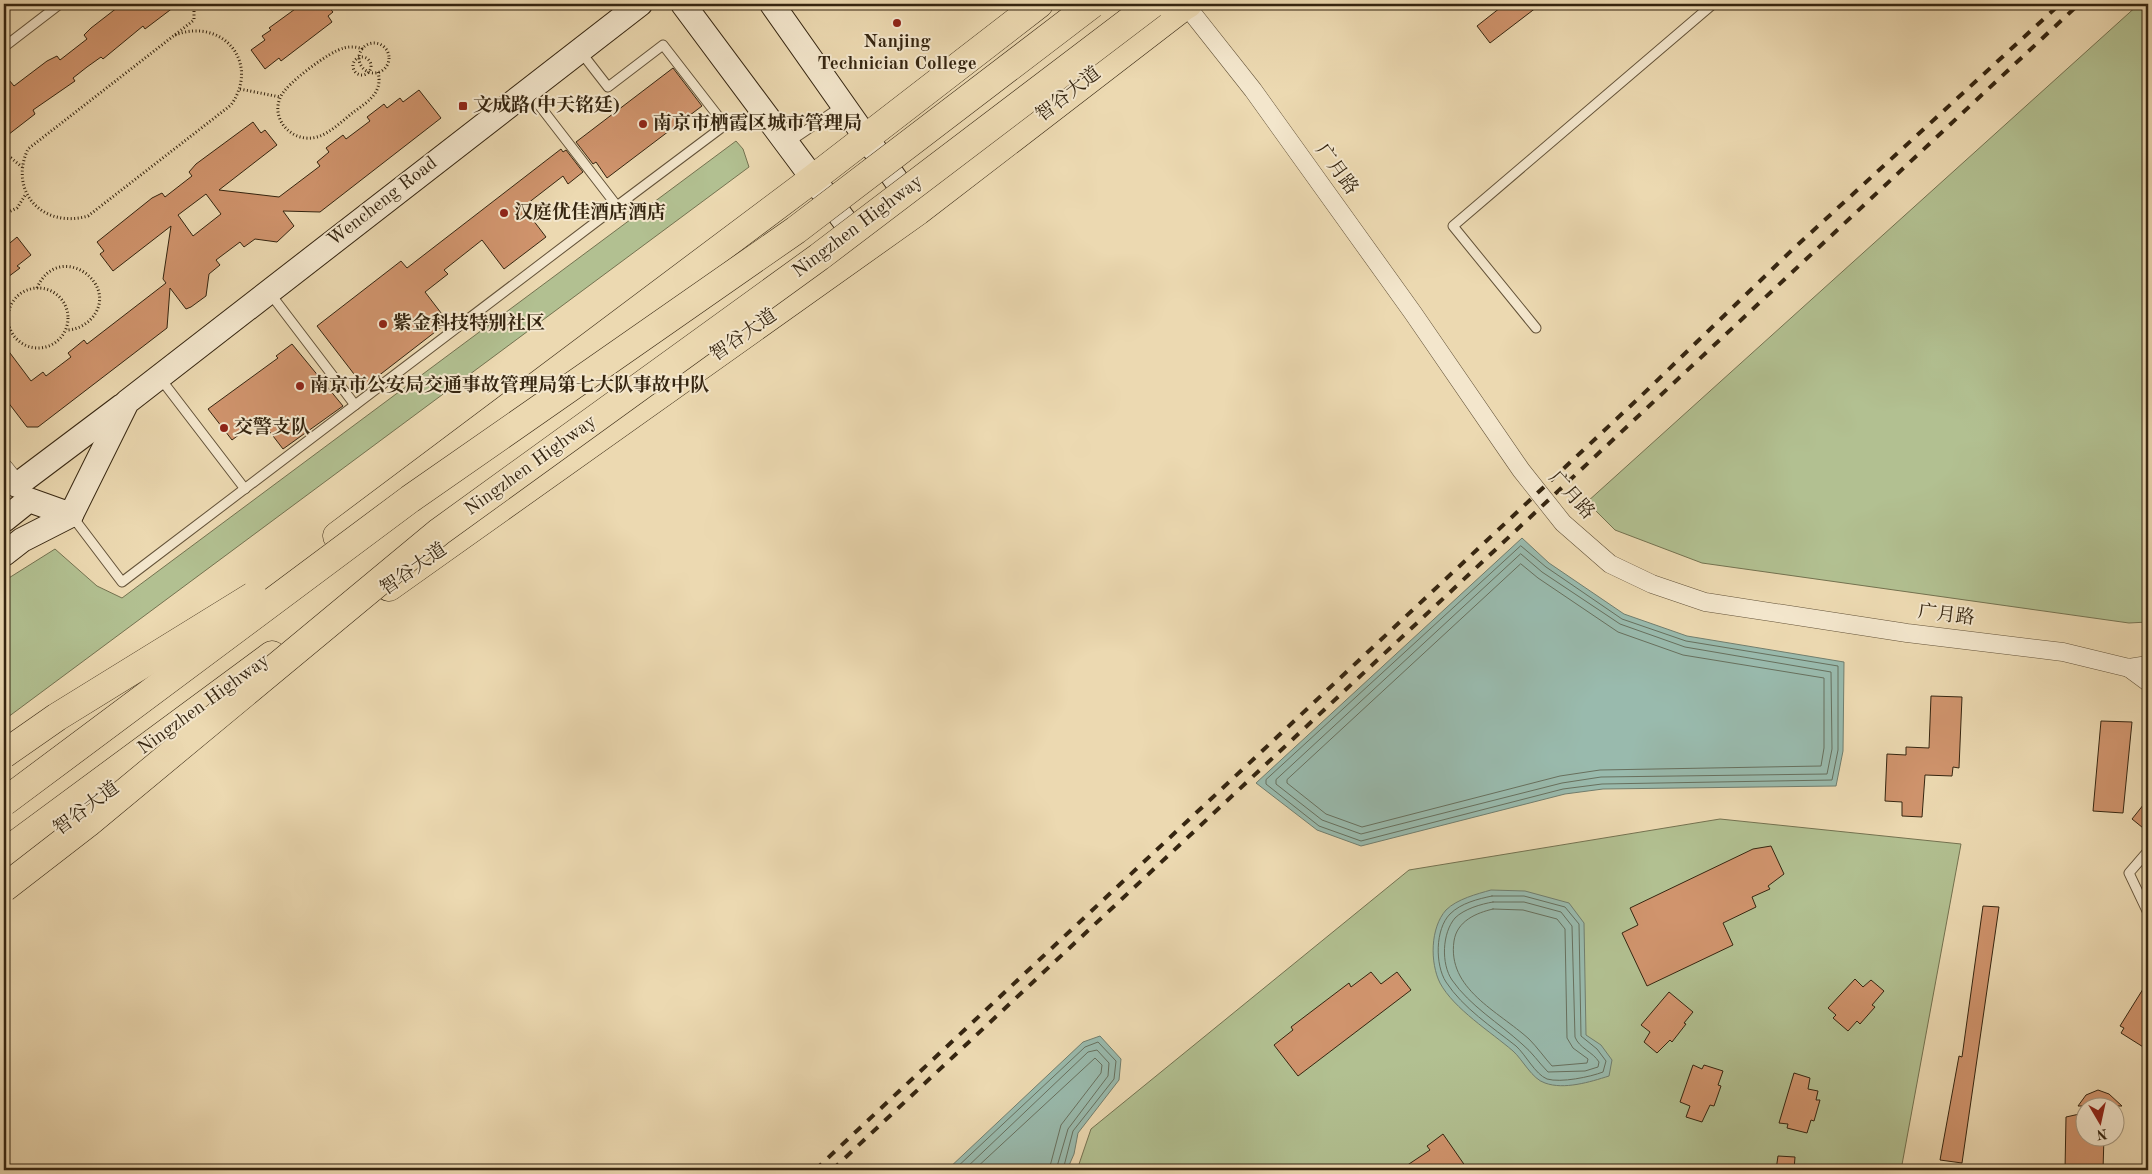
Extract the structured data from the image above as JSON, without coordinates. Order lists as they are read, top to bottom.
{
  "streets": {
    "main road": ["智谷大道", "Ningzhen Highway"],
    "street": ["广月路", "Wencheng Road"]
  },
  "crossings": [
    ["智谷大道", "广月路"]
  ],
  "places": {
    "other": [
      "Nanjing Technician College",
      "南京市栖霞区城市管理局",
      "汉庭优佳酒店酒店",
      "紫金科技特别社区",
      "南京市公安局交通事故管理局第七大队事故中队",
      "交警支队"
    ],
    "transit": ["文成路(中天铭廷)"]
  },
  "north": "bottom"
}
